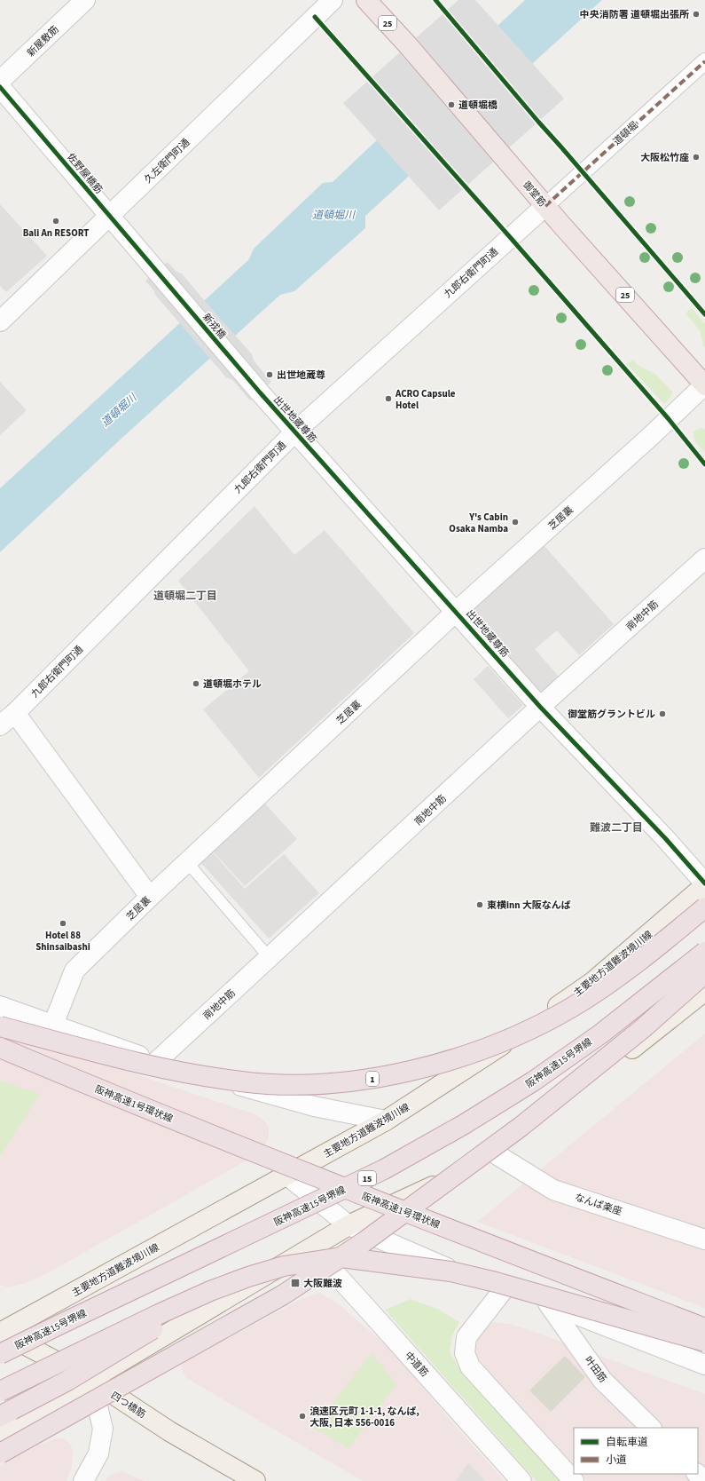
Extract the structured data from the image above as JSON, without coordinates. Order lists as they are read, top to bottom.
{
  "streets": {
    "highway": [
      "25",
      "御堂筋",
      "阪神高速15号堺線",
      "1",
      "阪神高速1号環状線",
      "15"
    ],
    "main road": ["主要地方道難波境川線", "四つ橋筋"],
    "street": [
      "新屋敷筋",
      "道頓堀",
      "久左衛門町通",
      "佐野屋橋筋",
      "九郎右衛門町通",
      "新戎橋",
      "出世地蔵尊筋",
      "芝居裏",
      "南地中筋",
      "なんば楽座",
      "中道筋",
      "叶田筋"
    ]
  },
  "crossings": [
    ["道頓堀", "御堂筋"],
    ["道頓堀", "九郎右衛門町通"],
    ["久左衛門町通", "佐野屋橋筋"],
    ["佐野屋橋筋", "新戎橋"],
    ["御堂筋", "九郎右衛門町通"],
    ["御堂筋", "芝居裏"],
    ["九郎右衛門町通", "出世地蔵尊筋"],
    ["新戎橋", "出世地蔵尊筋"],
    ["出世地蔵尊筋", "芝居裏"],
    ["出世地蔵尊筋", "南地中筋"],
    ["出世地蔵尊筋", "主要地方道難波境川線"],
    ["主要地方道難波境川線", "四つ橋筋"]
  ],
  "districts": ["道頓堀二丁目", "難波二丁目"],
  "water": ["道頓堀川"],
  "places": {
    "other": [
      "中央消防署 道頓堀出張所",
      "道頓堀橋",
      "大阪松竹座",
      "Bali An RESORT",
      "出世地蔵尊",
      "ACRO Capsule Hotel",
      "Y's Cabin Osaka Namba",
      "道頓堀ホテル",
      "御堂筋グラントビル",
      "東横inn 大阪なんば",
      "Hotel 88 Shinsaibashi",
      "浪速区元町 1-1-1, なんば, 大阪, 日本 556-0016"
    ],
    "transit": ["大阪難波"]
  },
  "legend": ["自転車道", "小道"]
}
